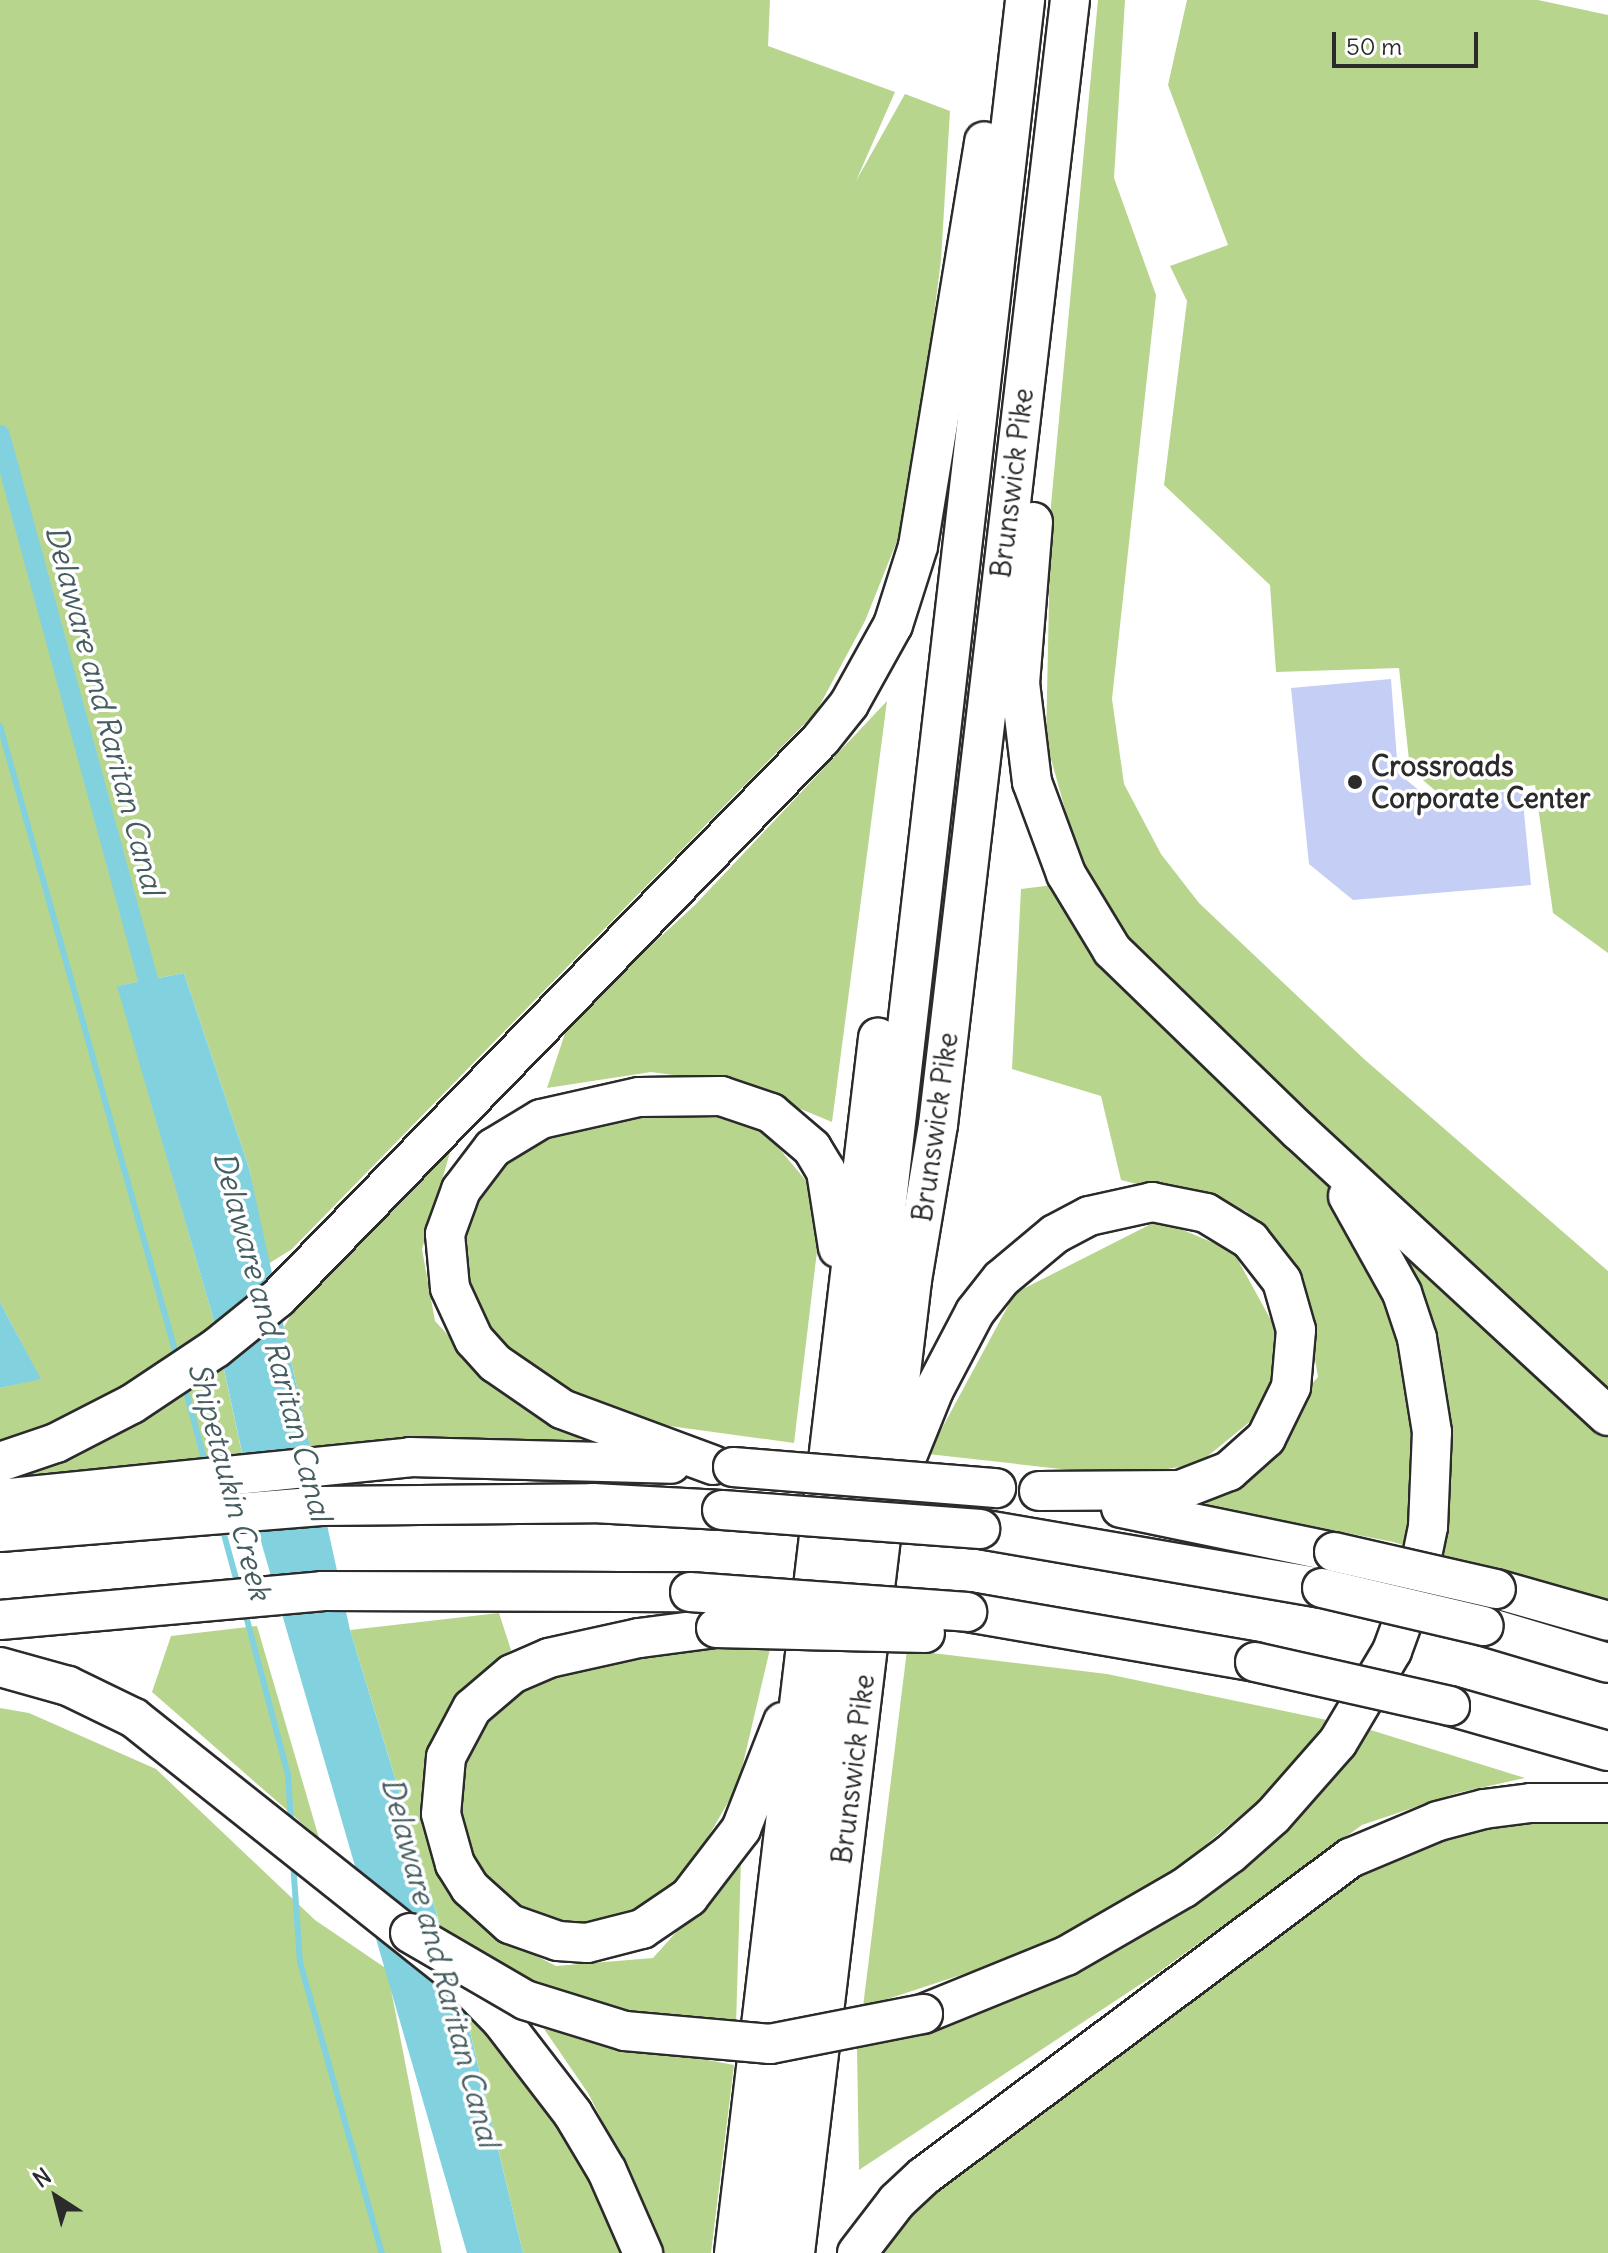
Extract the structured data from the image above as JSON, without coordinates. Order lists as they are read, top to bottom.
{
  "streets": {
    "highway": ["Brunswick Pike"]
  },
  "water": ["Delaware and Raritan Canal", "Shipetaukin Creek"],
  "places": ["Crossroads Corporate Center"],
  "scale_bar": "50 m",
  "north": "top left"
}
